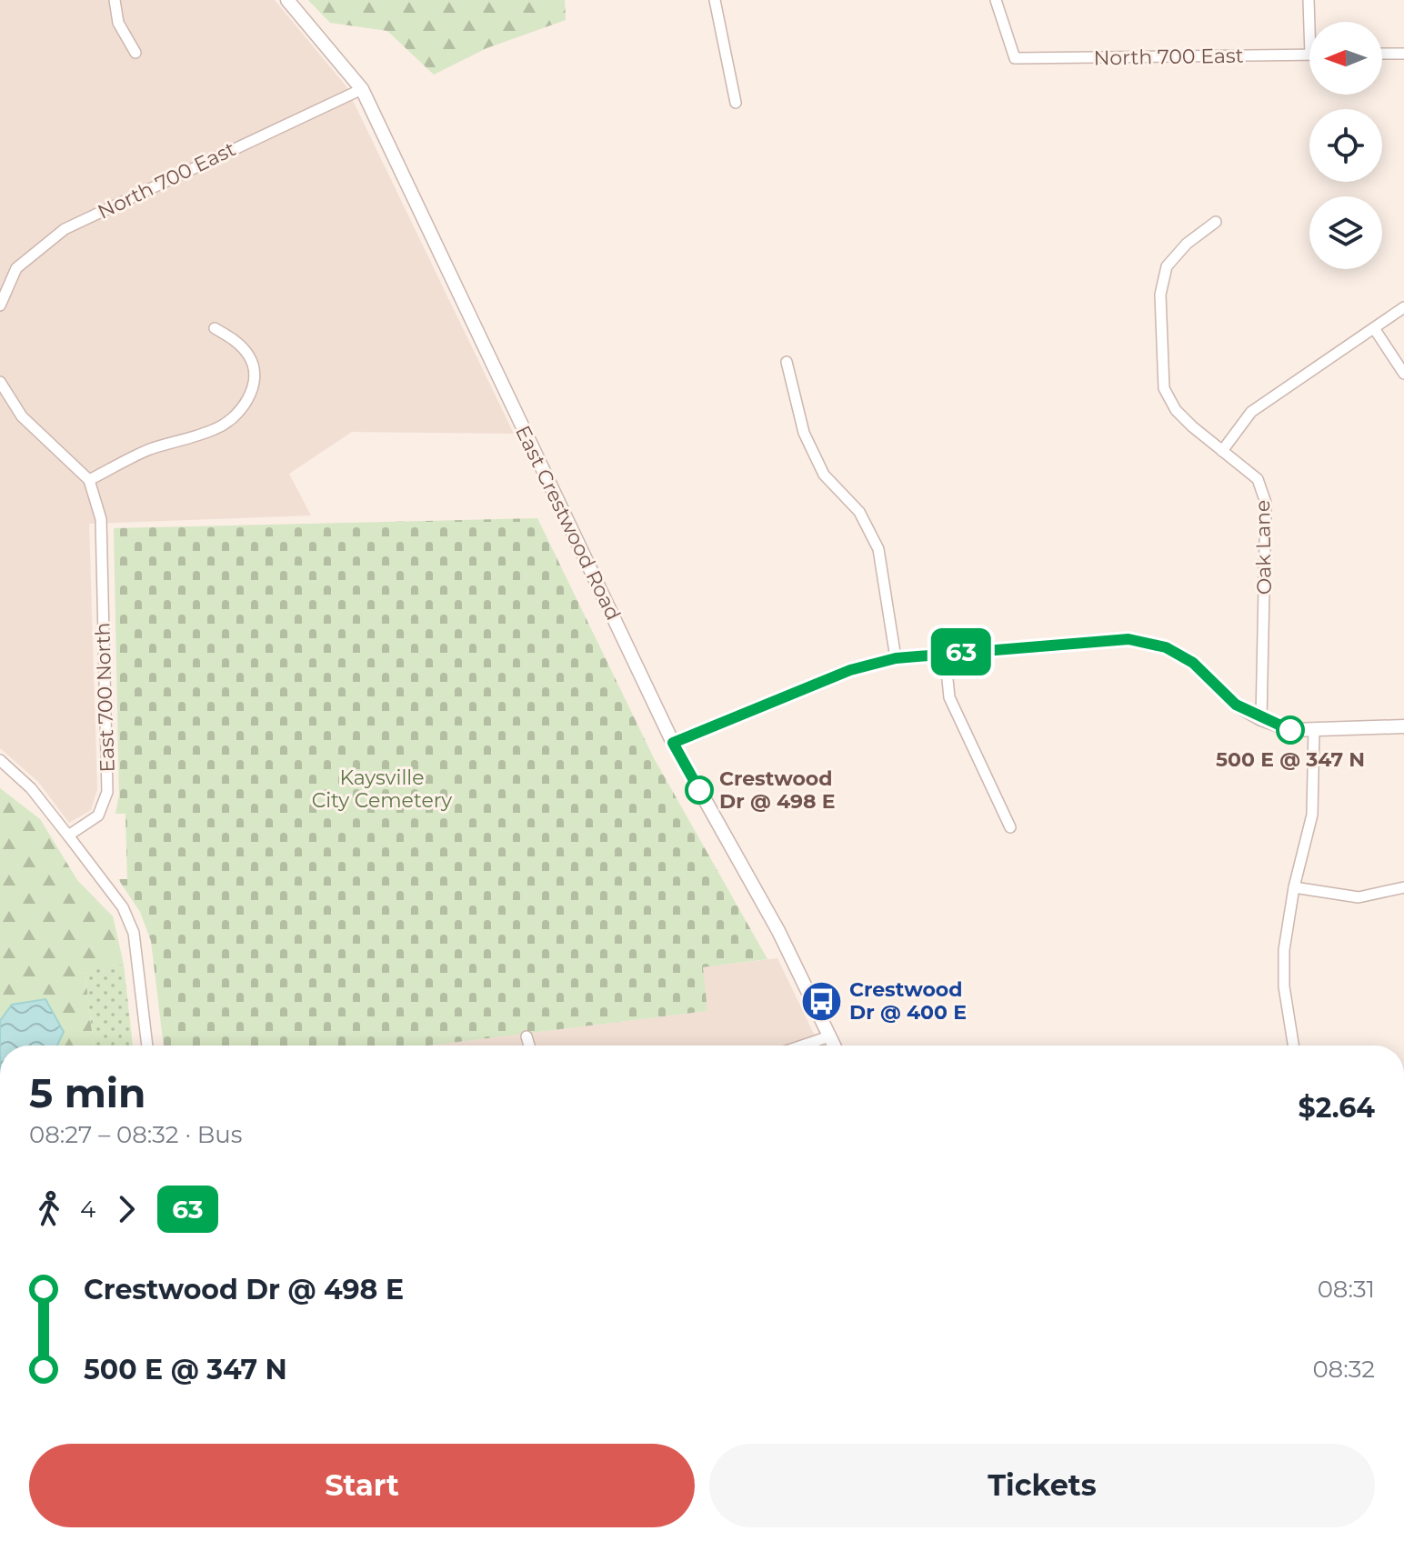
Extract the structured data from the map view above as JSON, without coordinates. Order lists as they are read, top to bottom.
{
  "streets": {
    "street": [
      "North 700 East",
      "East Crestwood Road",
      "Oak Lane",
      "East 700 North"
    ]
  },
  "crossings": [
    ["North 700 East", "East Crestwood Road"]
  ],
  "parks": ["Kaysville City Cemetery"],
  "places": {
    "other": ["500 E @ 347 N", "Crestwood Dr @ 498 E"],
    "bus stop": ["Crestwood Dr @ 400 E"]
  },
  "lines": ["bus line 63"],
  "north": "left",
  "page": {
    "on_map": "63",
    "heading": ["5 min", "08:27 – 08:32 · Bus", "$2.64"],
    "legs": ["4", "63"],
    "list": [
      {
        "name": "Crestwood Dr @ 498 E",
        "value": "08:31"
      },
      {
        "name": "500 E @ 347 N",
        "value": "08:32"
      }
    ],
    "buttons": ["Start", "Tickets"]
  }
}
